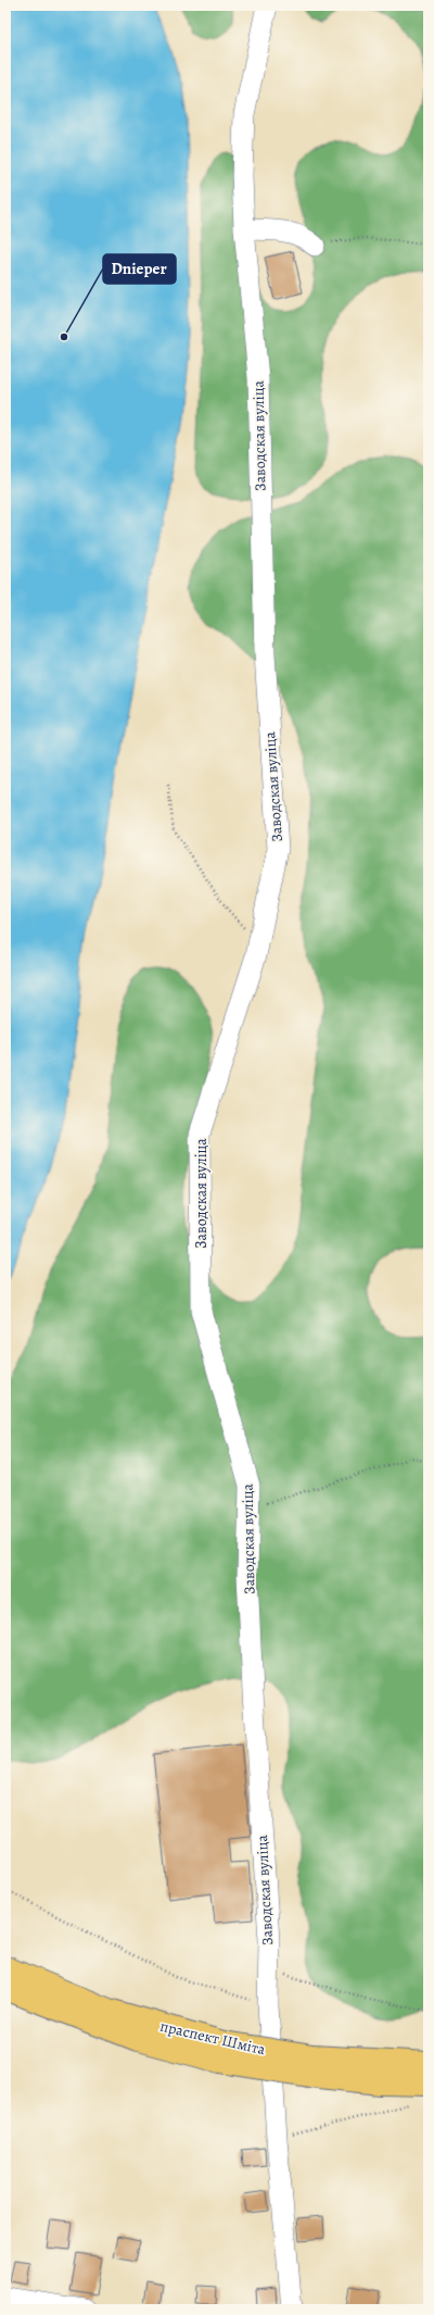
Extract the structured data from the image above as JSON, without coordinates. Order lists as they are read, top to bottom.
{
  "streets": {
    "main road": ["праспект Шміта"],
    "street": ["Заводская вуліца"]
  },
  "places": ["Dnieper"]
}
